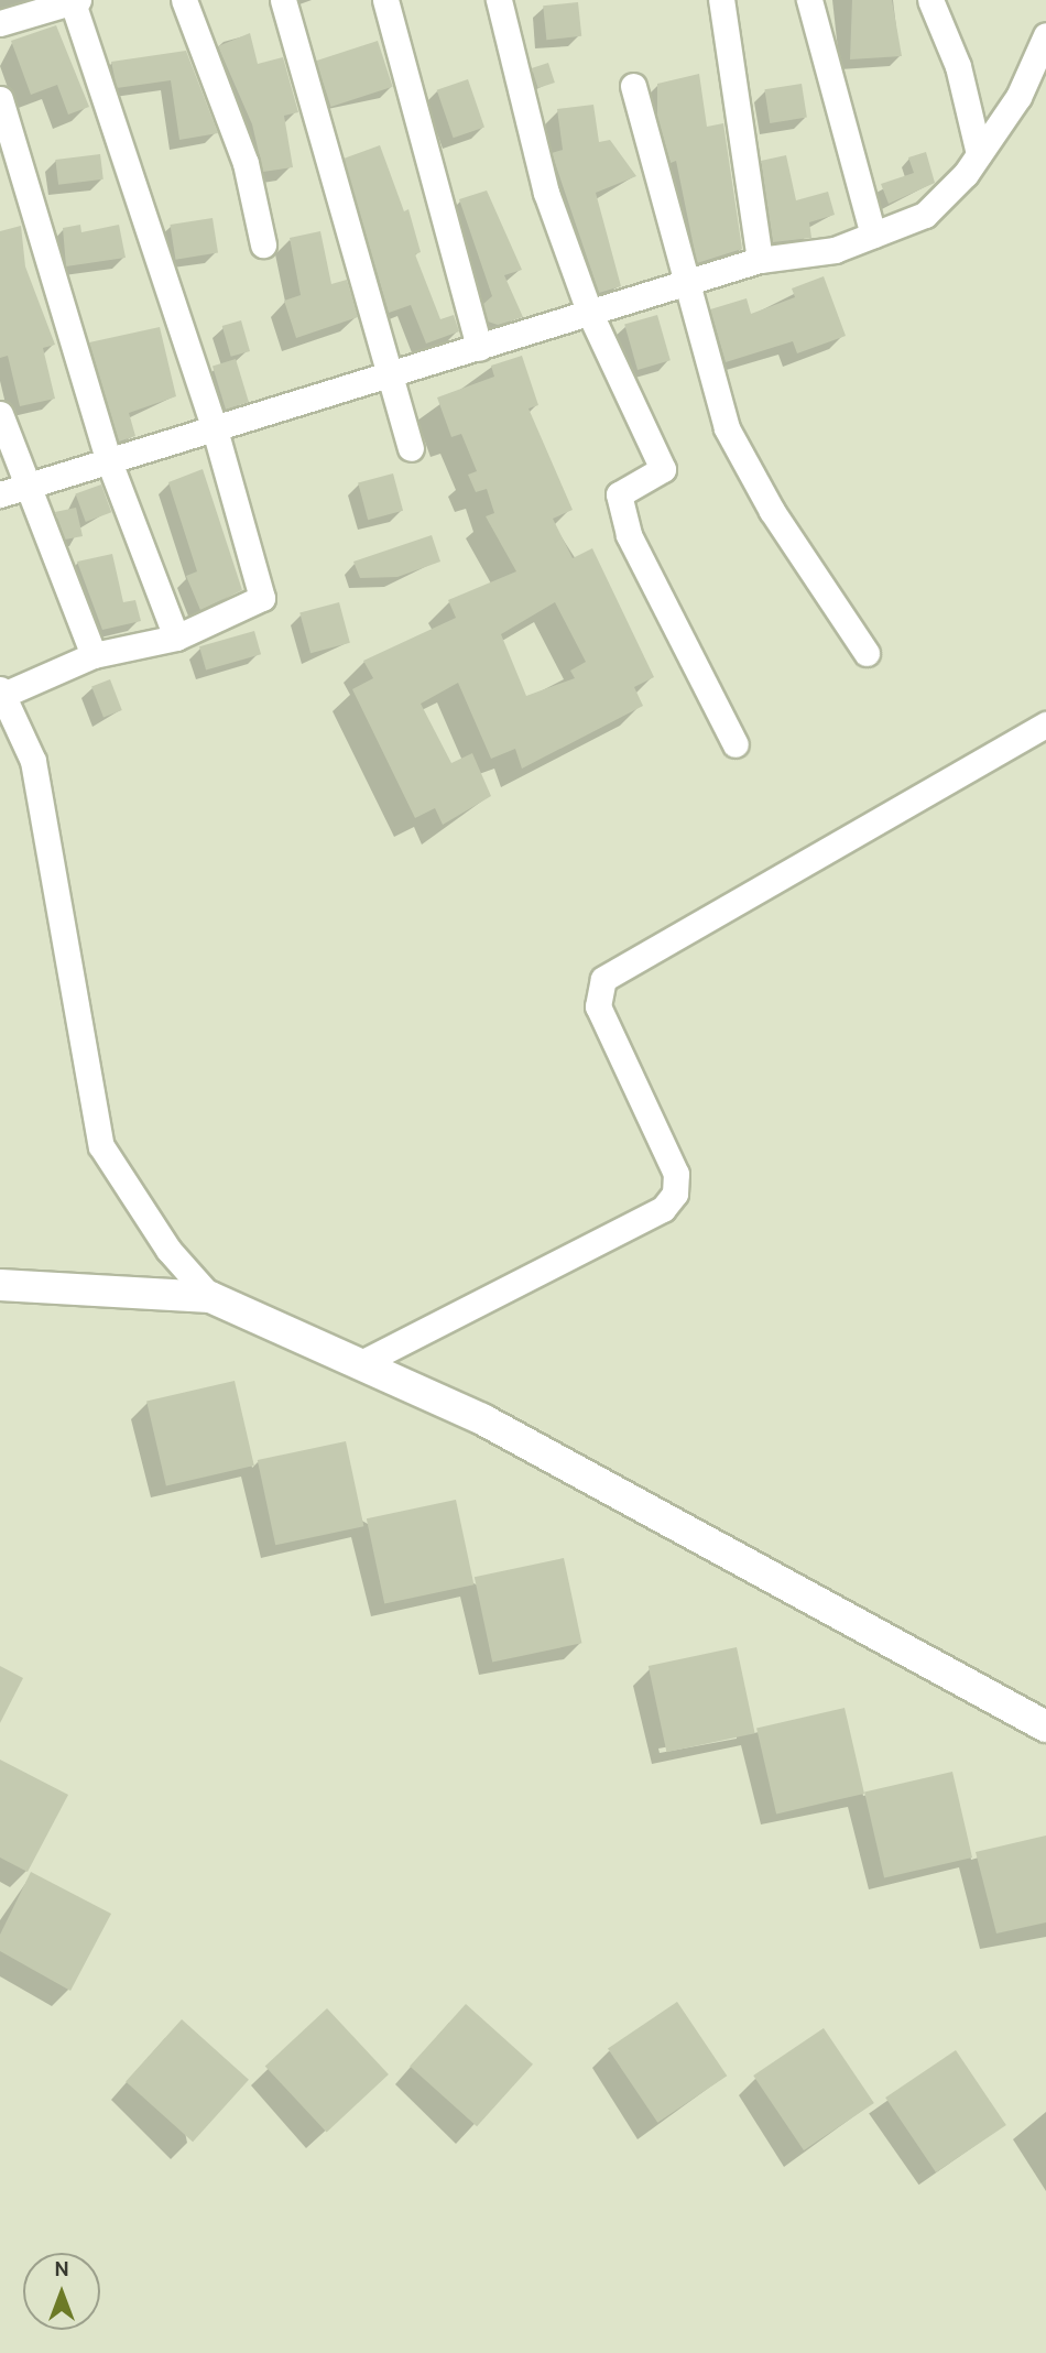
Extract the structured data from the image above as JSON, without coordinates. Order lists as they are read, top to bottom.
{
  "north": "top"
}
